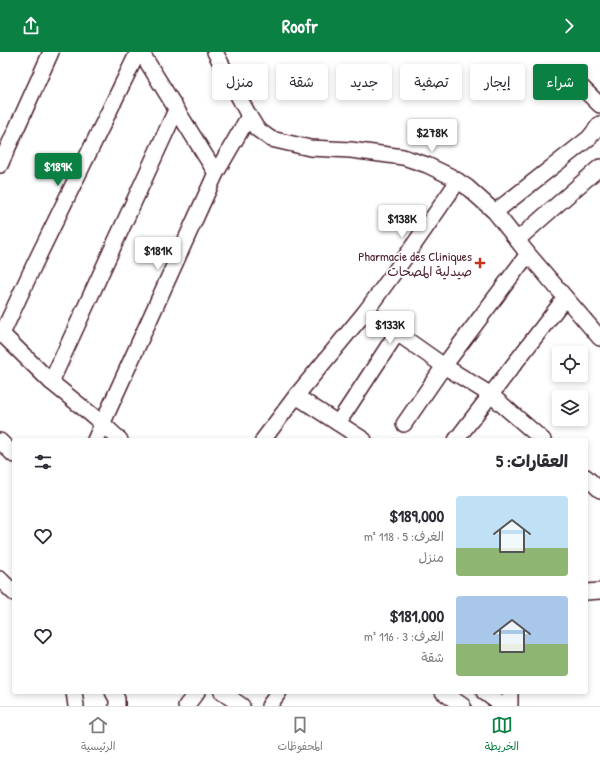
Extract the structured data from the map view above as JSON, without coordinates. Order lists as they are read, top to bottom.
{
  "places": {
    "health": ["Pharmacie des Cliniques صيدلية المصحات"]
  },
  "page": {
    "header": "Roofr",
    "chip": [
      "شراء",
      "إيجار",
      "تصفية",
      "جديد",
      "شقة",
      "منزل"
    ],
    "price": [
      "$278K",
      "$189K",
      "$138K",
      "$181K",
      "$133K"
    ],
    "heading": "العقارات: 5",
    "list": [
      {
        "name": "$189,000",
        "note": "الغرف: 5 · 118 m² · منزل"
      },
      {
        "name": "$181,000",
        "note": "الغرف: 3 · 116 m² · شقة"
      }
    ],
    "tabs": ["الخريطة", "المحفوظات", "الرئيسية"]
  }
}
